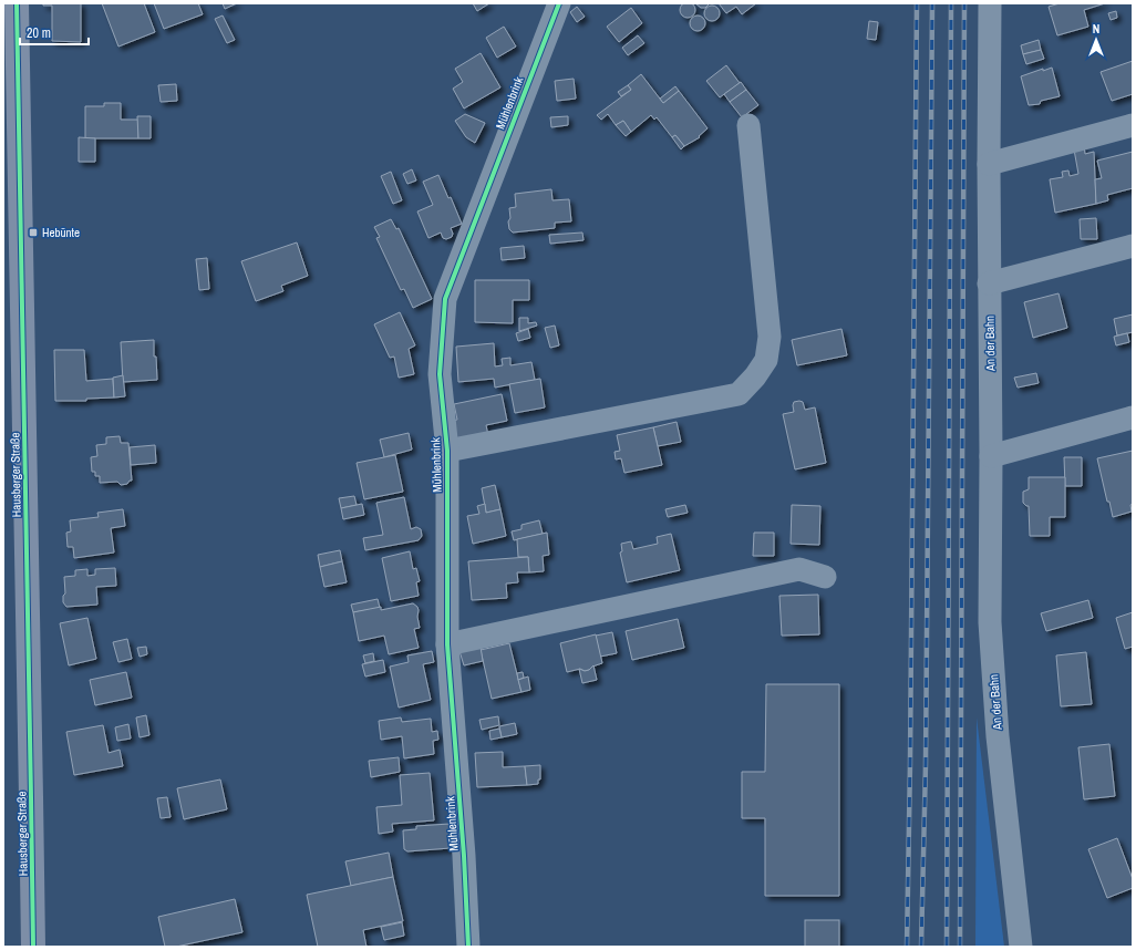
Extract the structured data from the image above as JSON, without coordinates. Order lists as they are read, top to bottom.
{
  "streets": {
    "main road": ["Hausberger Straße"],
    "street": ["Mühlenbrink", "An der Bahn"]
  },
  "places": {
    "transit": ["Hebünte"]
  },
  "scale_bar": "20 m",
  "north": "top"
}
